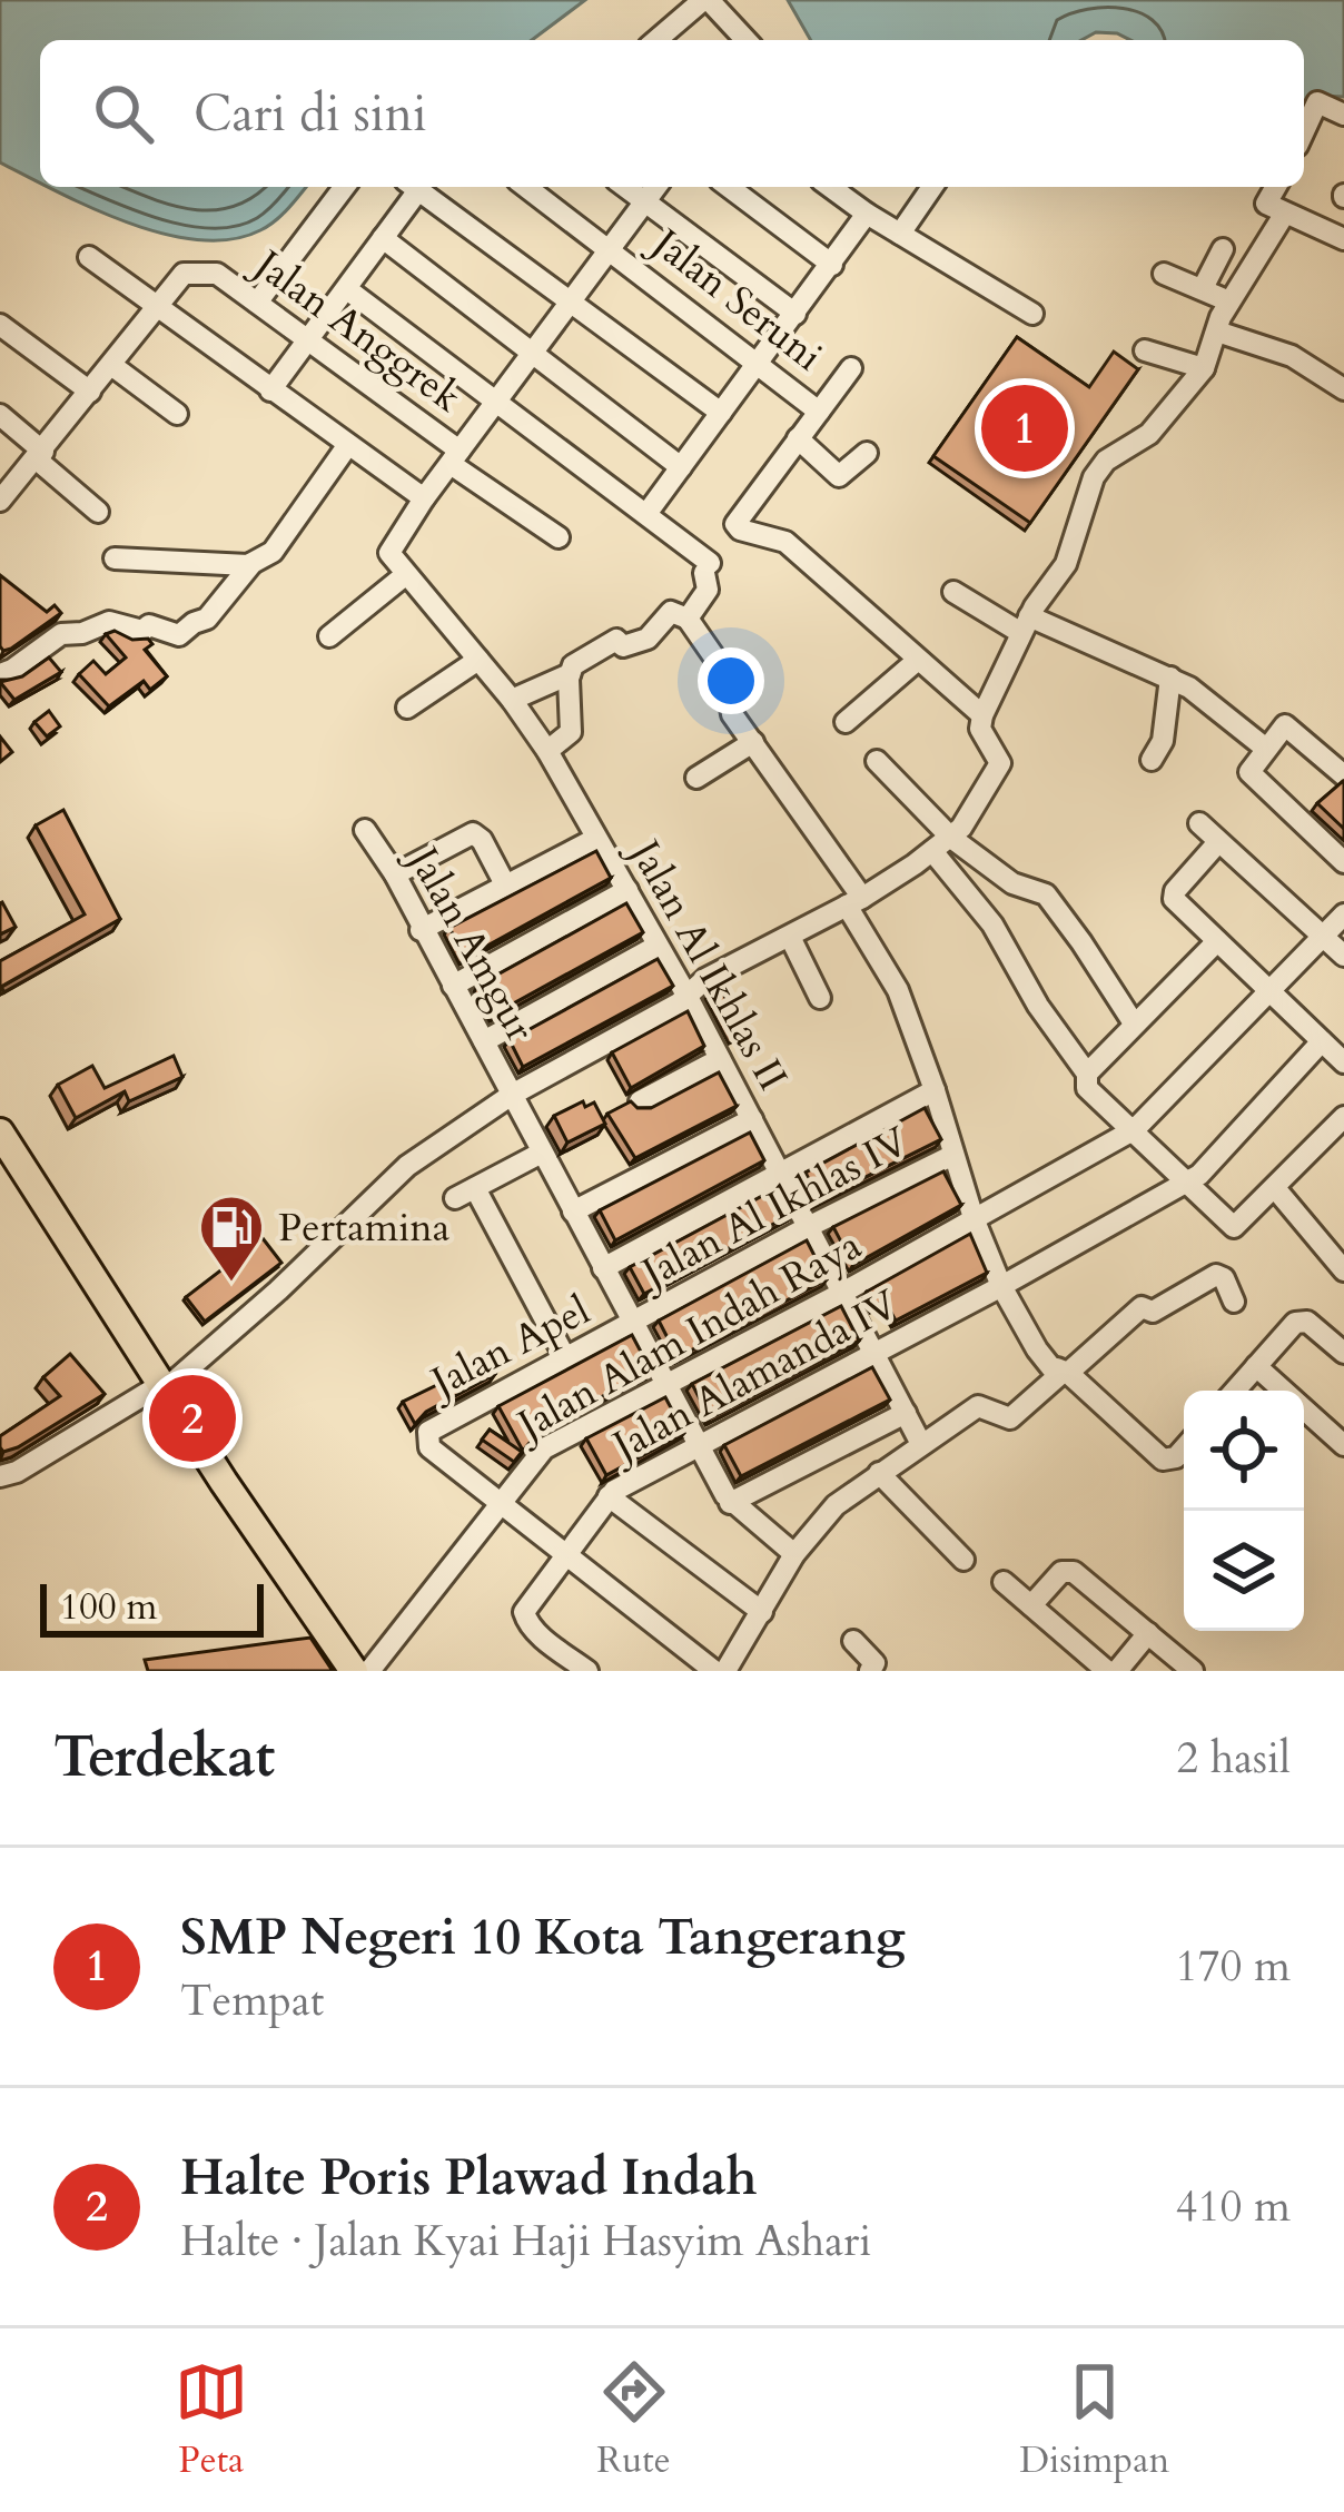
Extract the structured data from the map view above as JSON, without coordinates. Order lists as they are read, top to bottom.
{
  "streets": {
    "street": [
      "Jalan Seruni",
      "Jalan Anggrek",
      "Jalan Amgur",
      "Jalan Al Ikhlas II",
      "Jalan Al Ikhlas IV",
      "Jalan Alam Indah Raya",
      "Jalan Apel",
      "Jalan Alamanda IV"
    ]
  },
  "crossings": [
    ["Jalan Amgur", "Jalan Al Ikhlas IV"],
    ["Jalan Amgur", "Jalan Alam Indah Raya"],
    ["Jalan Amgur", "Jalan Apel"],
    ["Jalan Amgur", "Jalan Alamanda IV"],
    ["Jalan Al Ikhlas II", "Jalan Al Ikhlas IV"],
    ["Jalan Al Ikhlas II", "Jalan Alam Indah Raya"],
    ["Jalan Al Ikhlas II", "Jalan Alamanda IV"],
    ["Jalan Al Ikhlas IV", "Jalan Apel"],
    ["Jalan Alam Indah Raya", "Jalan Apel"]
  ],
  "places": {
    "fuel station": ["Pertamina"]
  },
  "scale_bar": "100 m",
  "page": {
    "search": "Cari di sini",
    "pins": ["1", "2"],
    "scale": "100 m",
    "heading": ["Terdekat", "2 hasil"],
    "list": [
      {
        "mark": "1",
        "name": "SMP Negeri 10 Kota Tangerang",
        "note": "Tempat",
        "value": "170 m"
      },
      {
        "mark": "2",
        "name": "Halte Poris Plawad Indah",
        "note": "Halte · Jalan Kyai Haji Hasyim Ashari",
        "value": "410 m"
      }
    ],
    "nav": ["Peta", "Rute", "Disimpan"]
  }
}
